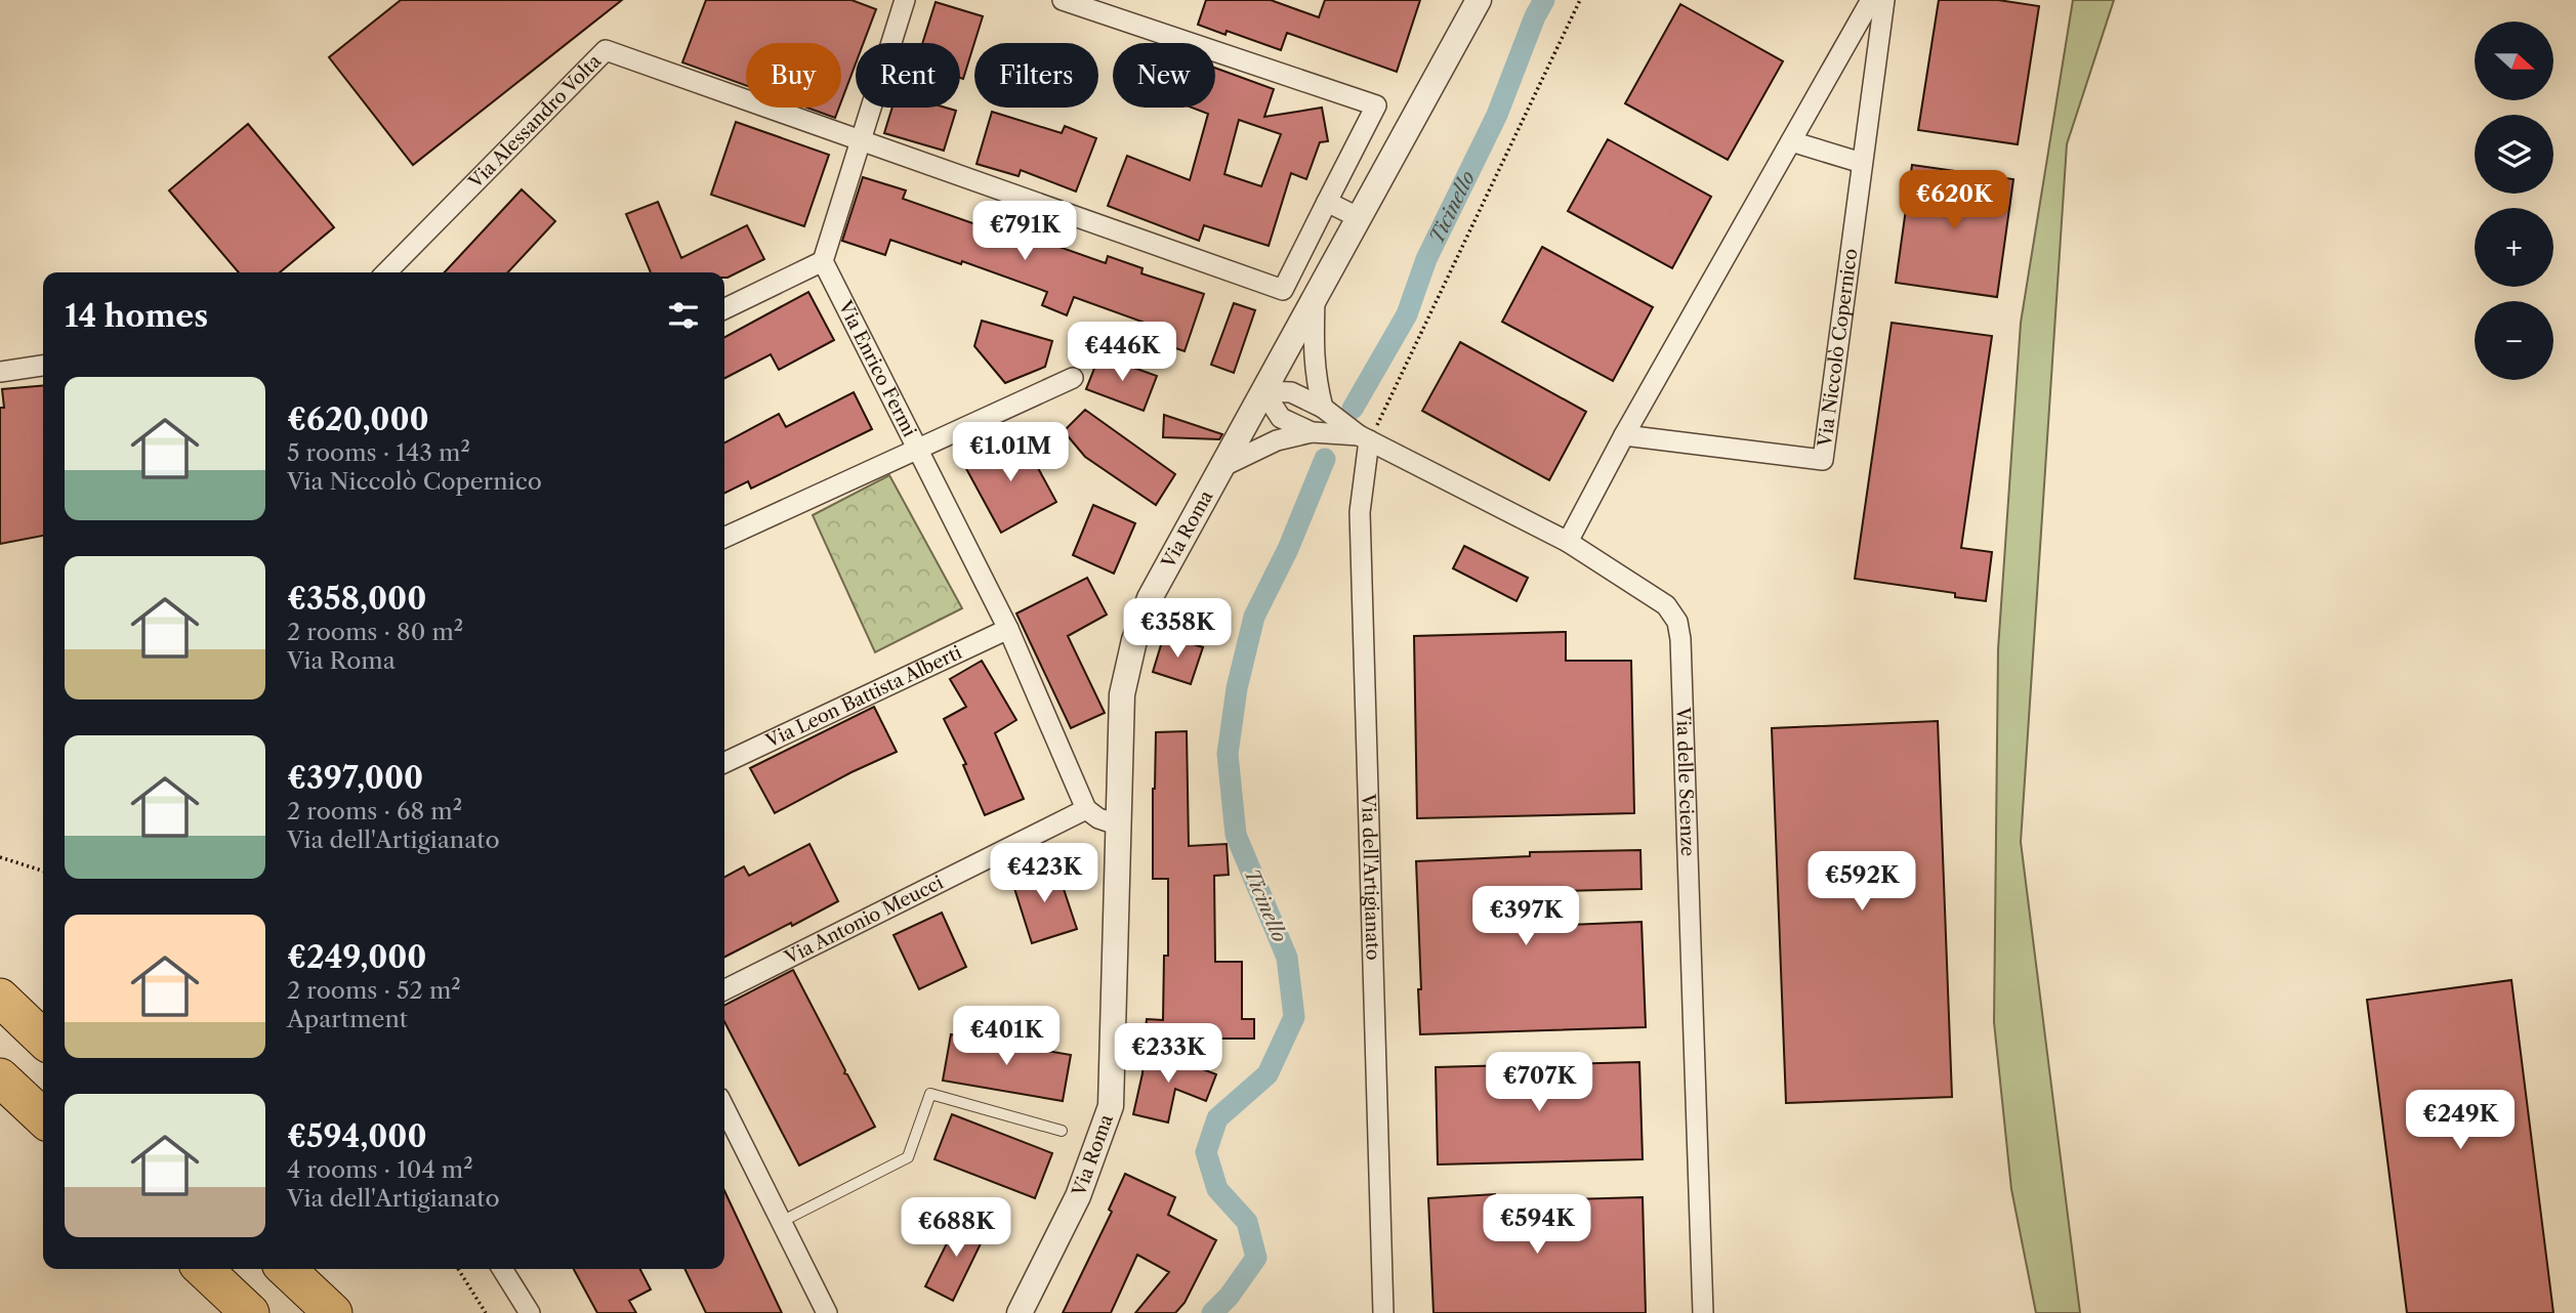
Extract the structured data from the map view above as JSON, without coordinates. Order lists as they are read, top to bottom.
{
  "streets": {
    "street": [
      "Via Alessandro Volta",
      "Via Niccolò Copernico",
      "Via Enrico Fermi",
      "Via Roma",
      "Via Leon Battista Alberti",
      "Via delle Scienze",
      "Via dell'Artigianato",
      "Via Antonio Meucci"
    ]
  },
  "crossings": [
    ["Via Enrico Fermi", "Via Leon Battista Alberti"],
    ["Via Enrico Fermi", "Via Antonio Meucci"],
    ["Via Roma", "Via delle Scienze"],
    ["Via delle Scienze", "Via dell'Artigianato"]
  ],
  "water": ["Ticinello"],
  "north": "right",
  "page": {
    "map_buttons": ["+", "−"],
    "chip": [
      "Buy",
      "Rent",
      "Filters",
      "New"
    ],
    "price": [
      "€620K",
      "€791K",
      "€446K",
      "€1.01M",
      "€358K",
      "€423K",
      "€592K",
      "€397K",
      "€401K",
      "€233K",
      "€707K",
      "€249K",
      "€594K",
      "€688K"
    ],
    "heading": "14 homes",
    "list": [
      {
        "name": "€620,000",
        "note": "5 rooms · 143 m² · Via Niccolò Copernico"
      },
      {
        "name": "€358,000",
        "note": "2 rooms · 80 m² · Via Roma"
      },
      {
        "name": "€397,000",
        "note": "2 rooms · 68 m² · Via dell'Artigianato"
      },
      {
        "name": "€249,000",
        "note": "2 rooms · 52 m² · Apartment"
      },
      {
        "name": "€594,000",
        "note": "4 rooms · 104 m² · Via dell'Artigianato"
      }
    ]
  }
}
